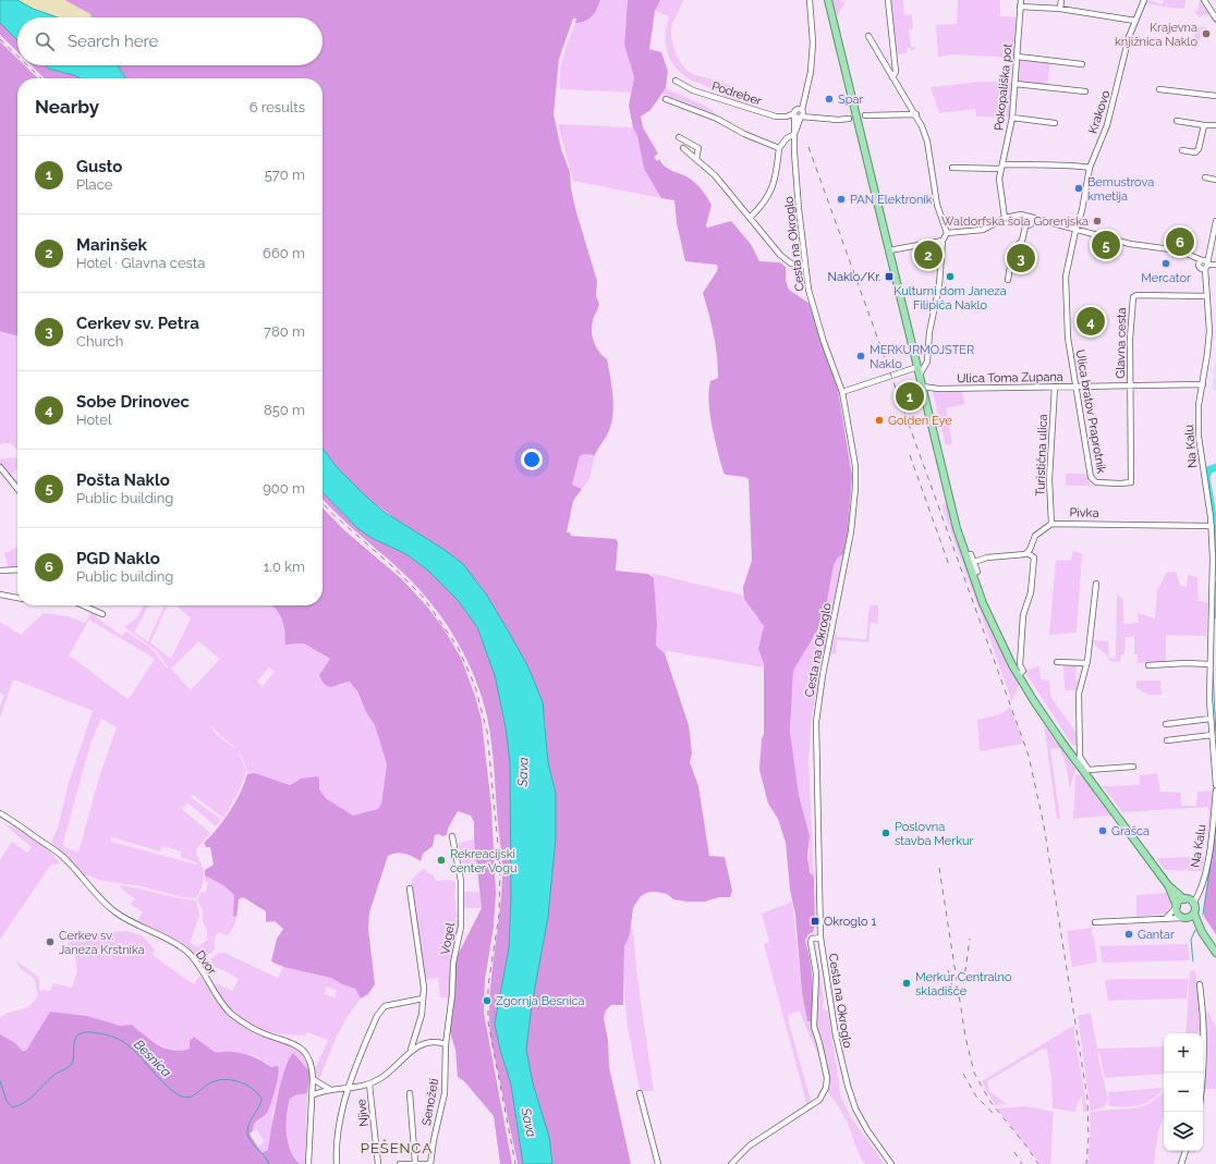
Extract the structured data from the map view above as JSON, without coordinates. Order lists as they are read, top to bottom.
{
  "streets": {
    "street": [
      "Pokopališka pot",
      "Podreber",
      "Krakovo",
      "Cesta na Okroglo",
      "Glavna cesta",
      "Ulica Toma Zupana",
      "Ulica bratov Praprotnik",
      "Na Kalu",
      "Turistična ulica",
      "Pivka",
      "Vogel",
      "Dvor",
      "Senožeti",
      "Njive"
    ]
  },
  "crossings": [
    ["Podreber", "Cesta na Okroglo"],
    ["Krakovo", "Ulica bratov Praprotnik"],
    ["Glavna cesta", "Ulica Toma Zupana"],
    ["Glavna cesta", "Ulica bratov Praprotnik"],
    ["Glavna cesta", "Na Kalu"],
    ["Ulica Toma Zupana", "Ulica bratov Praprotnik"],
    ["Ulica Toma Zupana", "Na Kalu"],
    ["Ulica Toma Zupana", "Turistična ulica"],
    ["Na Kalu", "Pivka"],
    ["Turistična ulica", "Pivka"],
    ["Vogel", "Senožeti"]
  ],
  "districts": ["PEŠENCA"],
  "water": ["Sava", "Besnica"],
  "places": {
    "other": [
      "Krajevna knjižnica Naklo",
      "Spar",
      "Bemustrova kmetija",
      "PAN Elektronik",
      "Waldorfska šola Gorenjska",
      "Mercator",
      "Kulturni dom Janeza Filipiča Naklo",
      "MERKURMOJSTER Naklo",
      "Golden Eye",
      "Grašca",
      "Poslovna stavba Merkur",
      "Rekreacijski center Vogu",
      "Gantar",
      "Cerkev sv. Janeza Krstnika",
      "Merkur Centralno skladišče",
      "Zgornja Besnica"
    ],
    "transit": ["Naklo/Kr.", "Okroglo 1"]
  },
  "page": {
    "search": "Search here",
    "heading": ["Nearby", "6 results"],
    "list": [
      {
        "mark": "1",
        "name": "Gusto",
        "note": "Place",
        "value": "570 m"
      },
      {
        "mark": "2",
        "name": "Marinšek",
        "note": "Hotel · Glavna cesta",
        "value": "660 m"
      },
      {
        "mark": "3",
        "name": "Cerkev sv. Petra",
        "note": "Church",
        "value": "780 m"
      },
      {
        "mark": "4",
        "name": "Sobe Drinovec",
        "note": "Hotel",
        "value": "850 m"
      },
      {
        "mark": "5",
        "name": "Pošta Naklo",
        "note": "Public building",
        "value": "900 m"
      },
      {
        "mark": "6",
        "name": "PGD Naklo",
        "note": "Public building",
        "value": "1.0 km"
      }
    ],
    "pins": [
      "6",
      "5",
      "2",
      "3",
      "4",
      "1"
    ],
    "map_buttons": ["+", "−"]
  }
}
